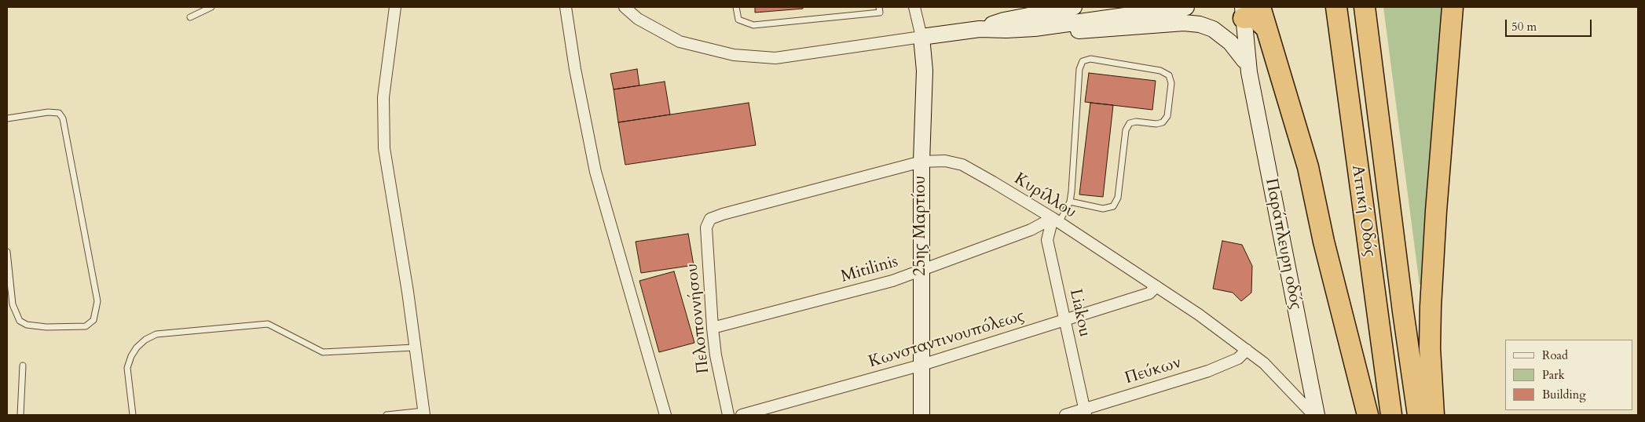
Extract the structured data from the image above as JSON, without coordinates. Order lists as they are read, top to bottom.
{
  "streets": {
    "highway": ["Αττική Οδός"],
    "street": [
      "Κυρίλλου",
      "25ης Μαρτίου",
      "Παράπλευρη οδός",
      "Mitilinis",
      "Liakou",
      "Πελοποννήσου",
      "Κωνσταντινουπόλεως",
      "Πεύκων"
    ]
  },
  "crossings": [
    ["Κυρίλλου", "25ης Μαρτίου"],
    ["Κυρίλλου", "Mitilinis"],
    ["Κυρίλλου", "Liakou"],
    ["Κυρίλλου", "Πελοποννήσου"],
    ["Κυρίλλου", "Κωνσταντινουπόλεως"],
    ["Κυρίλλου", "Πεύκων"],
    ["25ης Μαρτίου", "Mitilinis"],
    ["25ης Μαρτίου", "Κωνσταντινουπόλεως"],
    ["Mitilinis", "Liakou"],
    ["Mitilinis", "Πελοποννήσου"],
    ["Liakou", "Κωνσταντινουπόλεως"],
    ["Liakou", "Πεύκων"]
  ],
  "legend": ["Road", "Park", "Building"],
  "scale_bar": "50 m"
}
